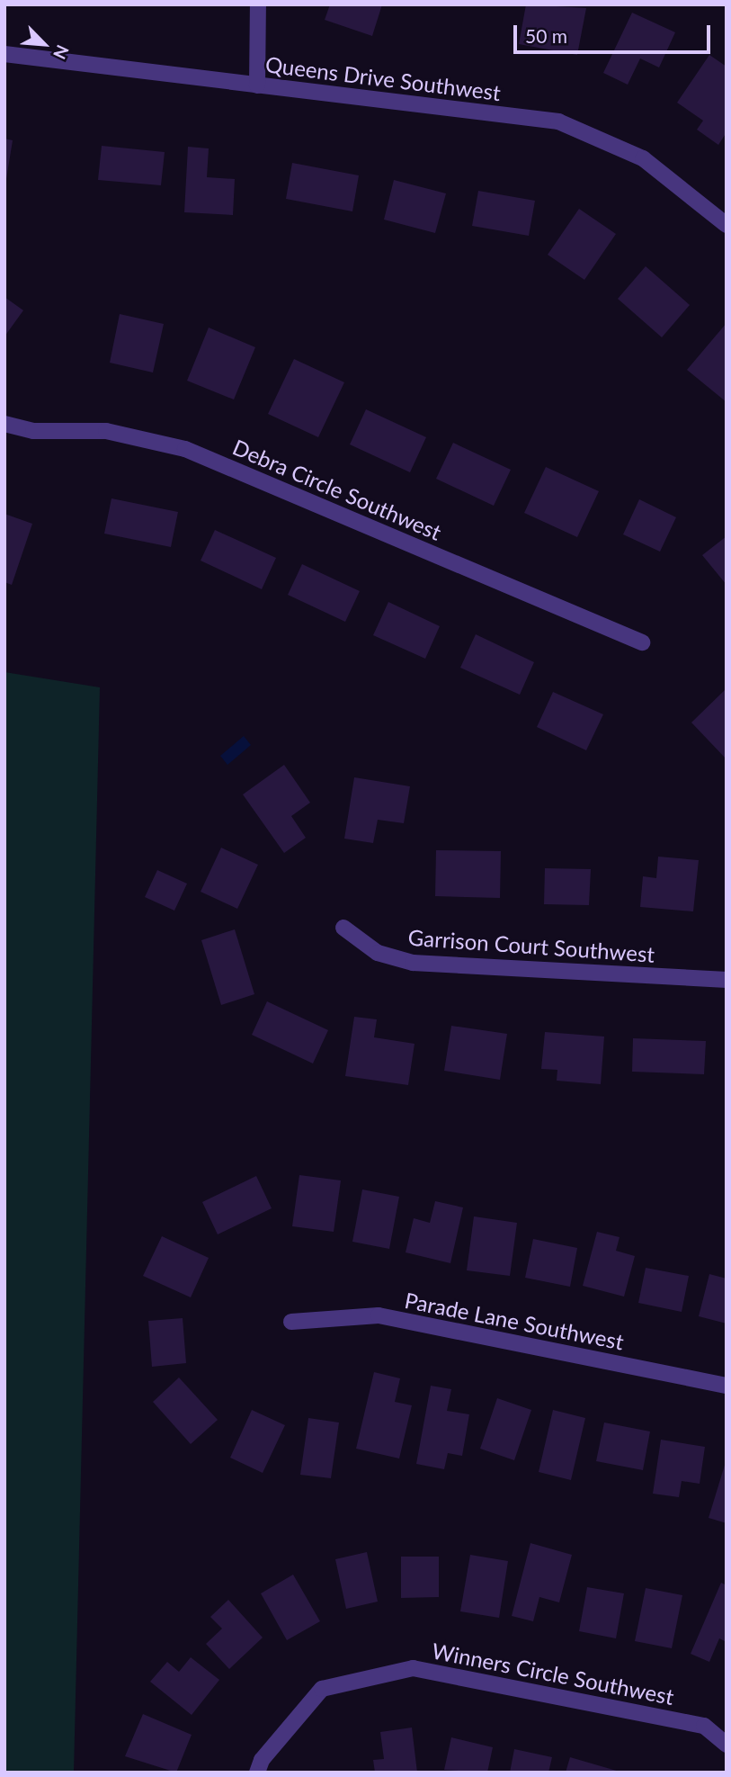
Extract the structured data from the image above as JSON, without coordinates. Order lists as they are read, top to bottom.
{
  "streets": {
    "street": [
      "Queens Drive Southwest",
      "Debra Circle Southwest",
      "Garrison Court Southwest",
      "Parade Lane Southwest",
      "Winners Circle Southwest"
    ]
  },
  "scale_bar": "50 m",
  "north": "bottom right"
}
